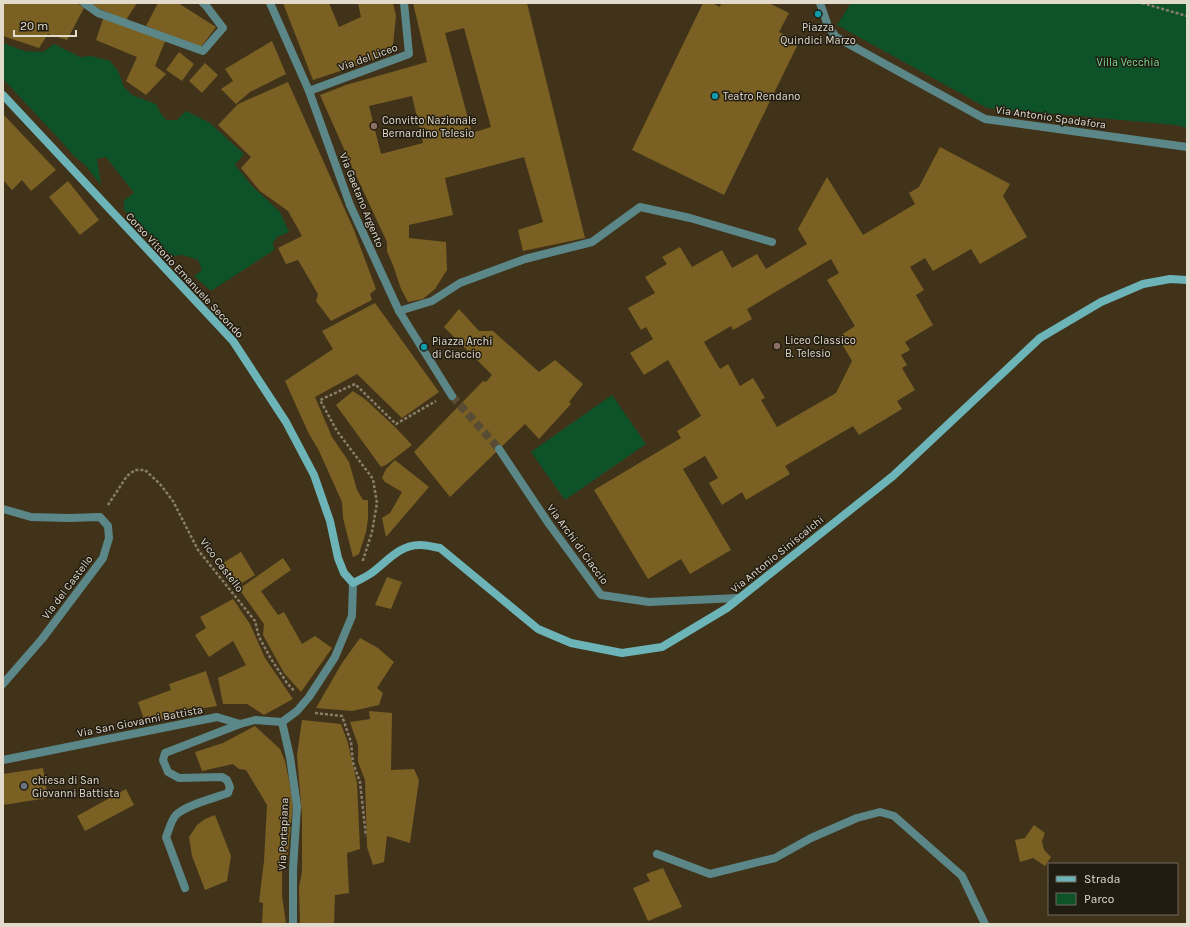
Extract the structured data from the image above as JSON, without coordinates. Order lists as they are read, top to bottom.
{
  "streets": {
    "street": [
      "Via del Liceo",
      "Via Antonio Spadafora",
      "Via Gaetano Argento",
      "Corso Vittorio Emanuele Secondo",
      "Via Archi di Ciaccio",
      "Via Antonio Siniscalchi",
      "Via del Castello",
      "Via San Giovanni Battista",
      "Via Portapiana"
    ],
    "path": ["Vico Castello"]
  },
  "crossings": [
    ["Via del Liceo", "Via Gaetano Argento"],
    ["Corso Vittorio Emanuele Secondo", "Via Antonio Siniscalchi"],
    ["Via Archi di Ciaccio", "Via Antonio Siniscalchi"],
    ["Vico Castello", "Via del Castello"],
    ["Via San Giovanni Battista", "Via Portapiana"]
  ],
  "parks": ["Villa Vecchia"],
  "places": [
    "Piazza Quindici Marzo",
    "Teatro Rendano",
    "Convitto Nazionale Bernardino Telesio",
    "Liceo Classico B. Telesio",
    "Piazza Archi di Ciaccio",
    "chiesa di San Giovanni Battista"
  ],
  "legend": ["Strada", "Parco"],
  "scale_bar": "20 m"
}
